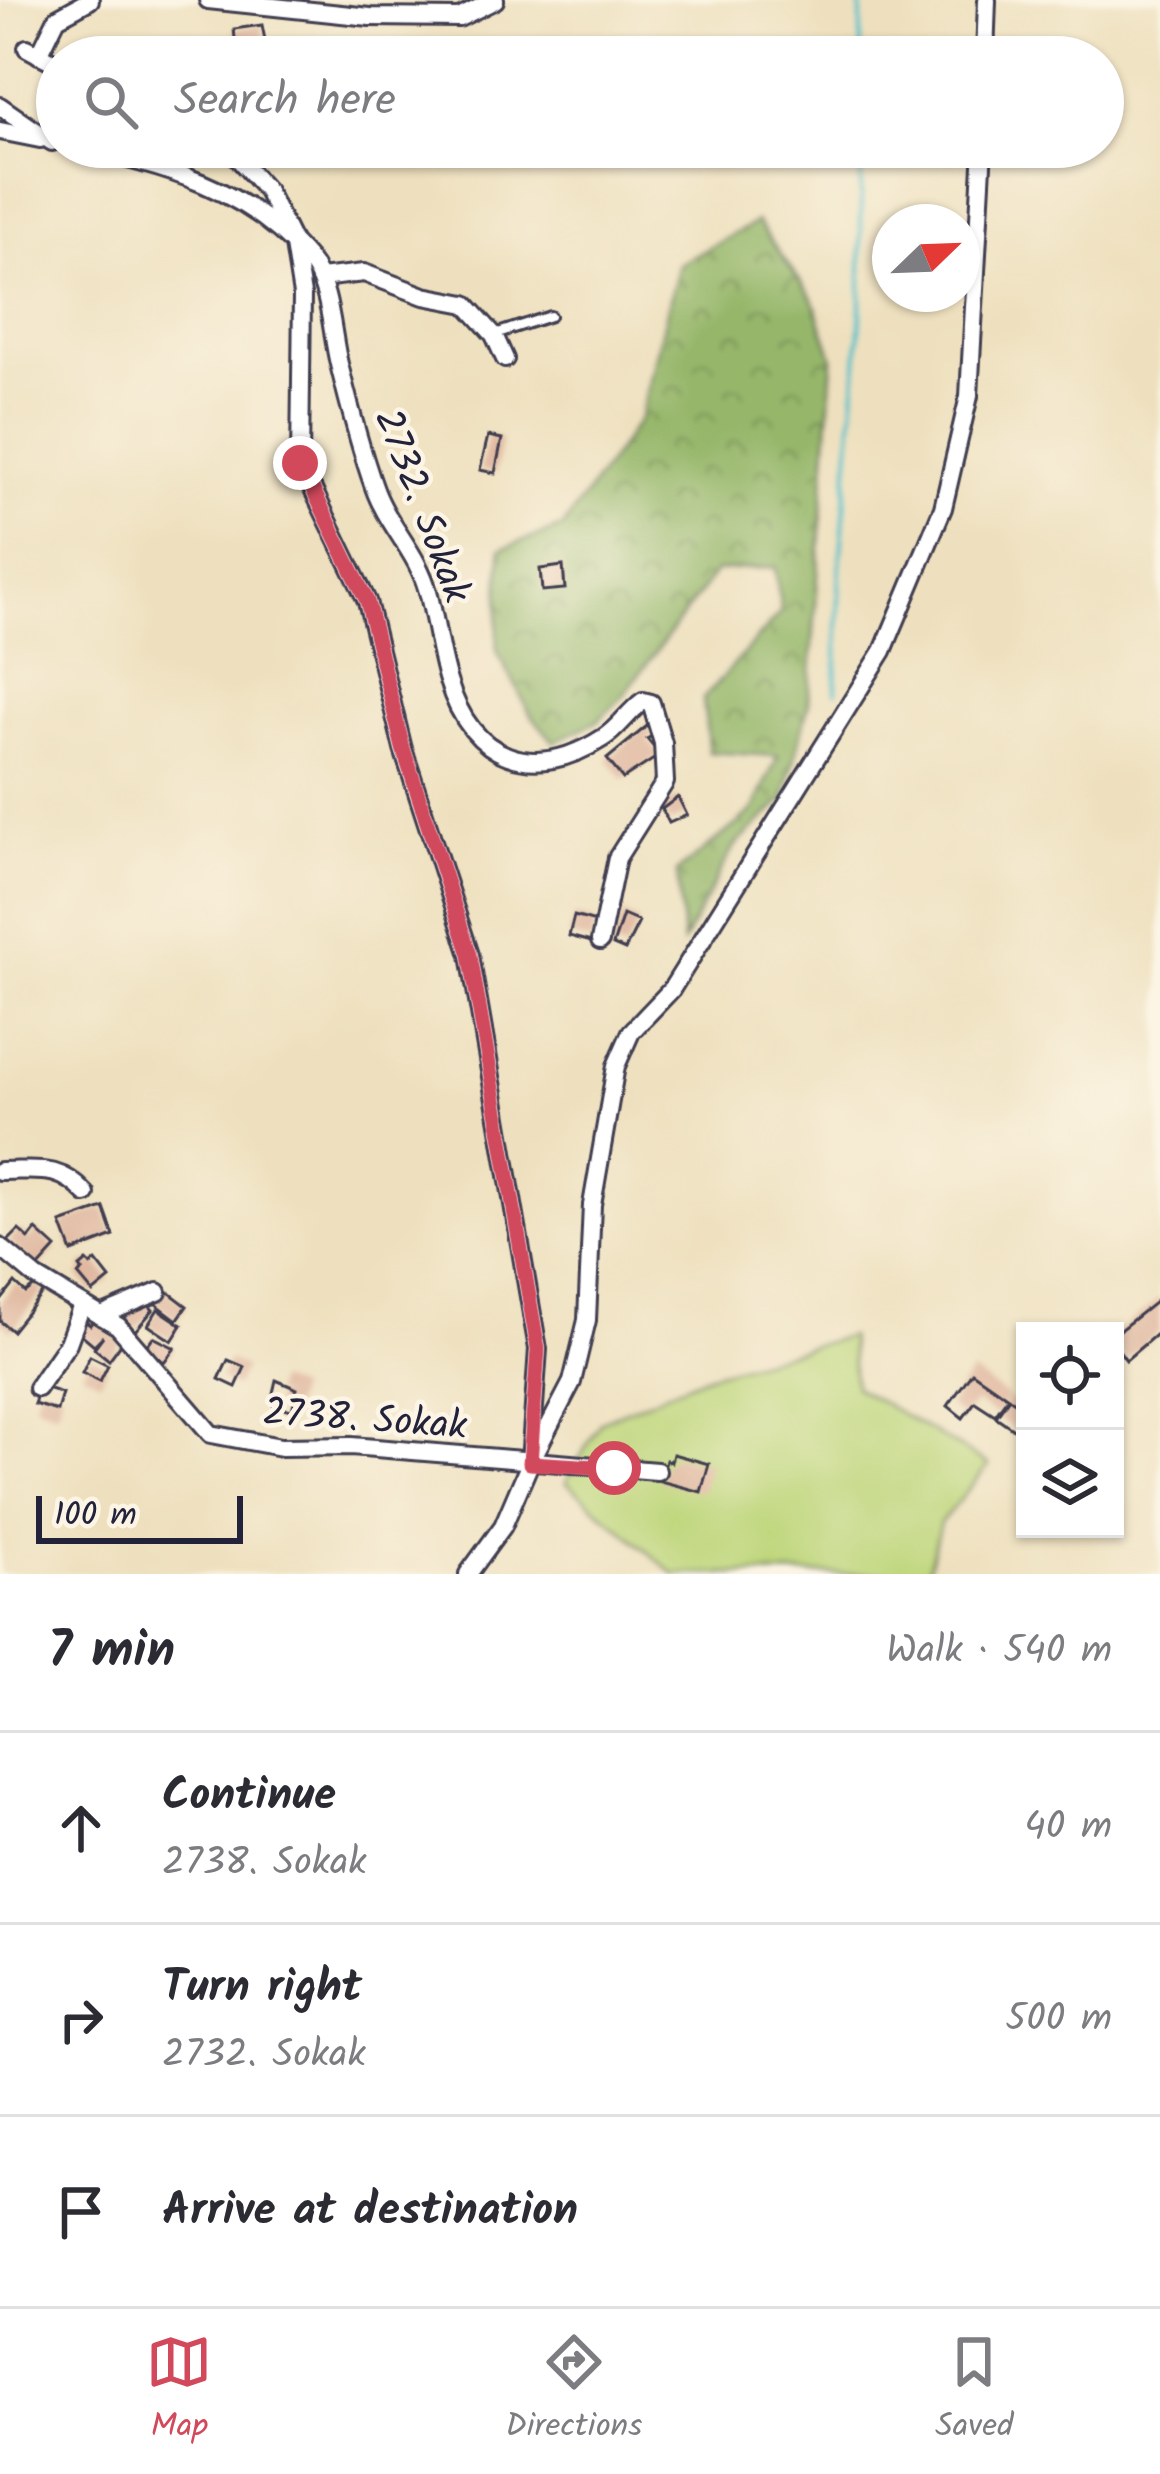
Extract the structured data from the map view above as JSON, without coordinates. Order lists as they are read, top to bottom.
{
  "streets": {
    "street": ["2732. Sokak", "2738. Sokak"]
  },
  "crossings": [
    ["2732. Sokak", "2738. Sokak"]
  ],
  "scale_bar": "100 m",
  "north": "top right",
  "page": {
    "search": "Search here",
    "scale": "100 m",
    "heading": ["7 min", "Walk · 540 m"],
    "list": [
      ["Continue", "2738. Sokak", "40 m"],
      ["Turn right", "2732. Sokak", "500 m"],
      "Arrive at destination"
    ],
    "nav": ["Map", "Directions", "Saved"]
  }
}
